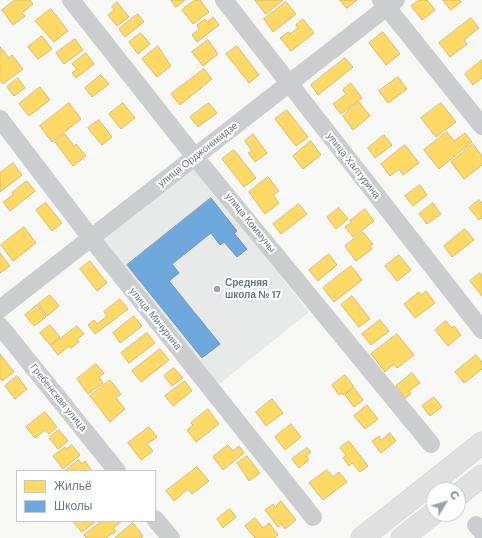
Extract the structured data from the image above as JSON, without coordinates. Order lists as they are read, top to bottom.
{
  "streets": {
    "street": [
      "улица Орджоникидзе",
      "улица Халтурина",
      "улица Коммуны",
      "улица Мичурина",
      "Гребенская улица"
    ]
  },
  "crossings": [
    ["улица Орджоникидзе", "улица Халтурина"],
    ["улица Орджоникидзе", "улица Коммуны"],
    ["улица Орджоникидзе", "улица Мичурина"]
  ],
  "places": ["Средняя школа № 17"],
  "legend": ["Жильё", "Школы"],
  "north": "top right"
}
